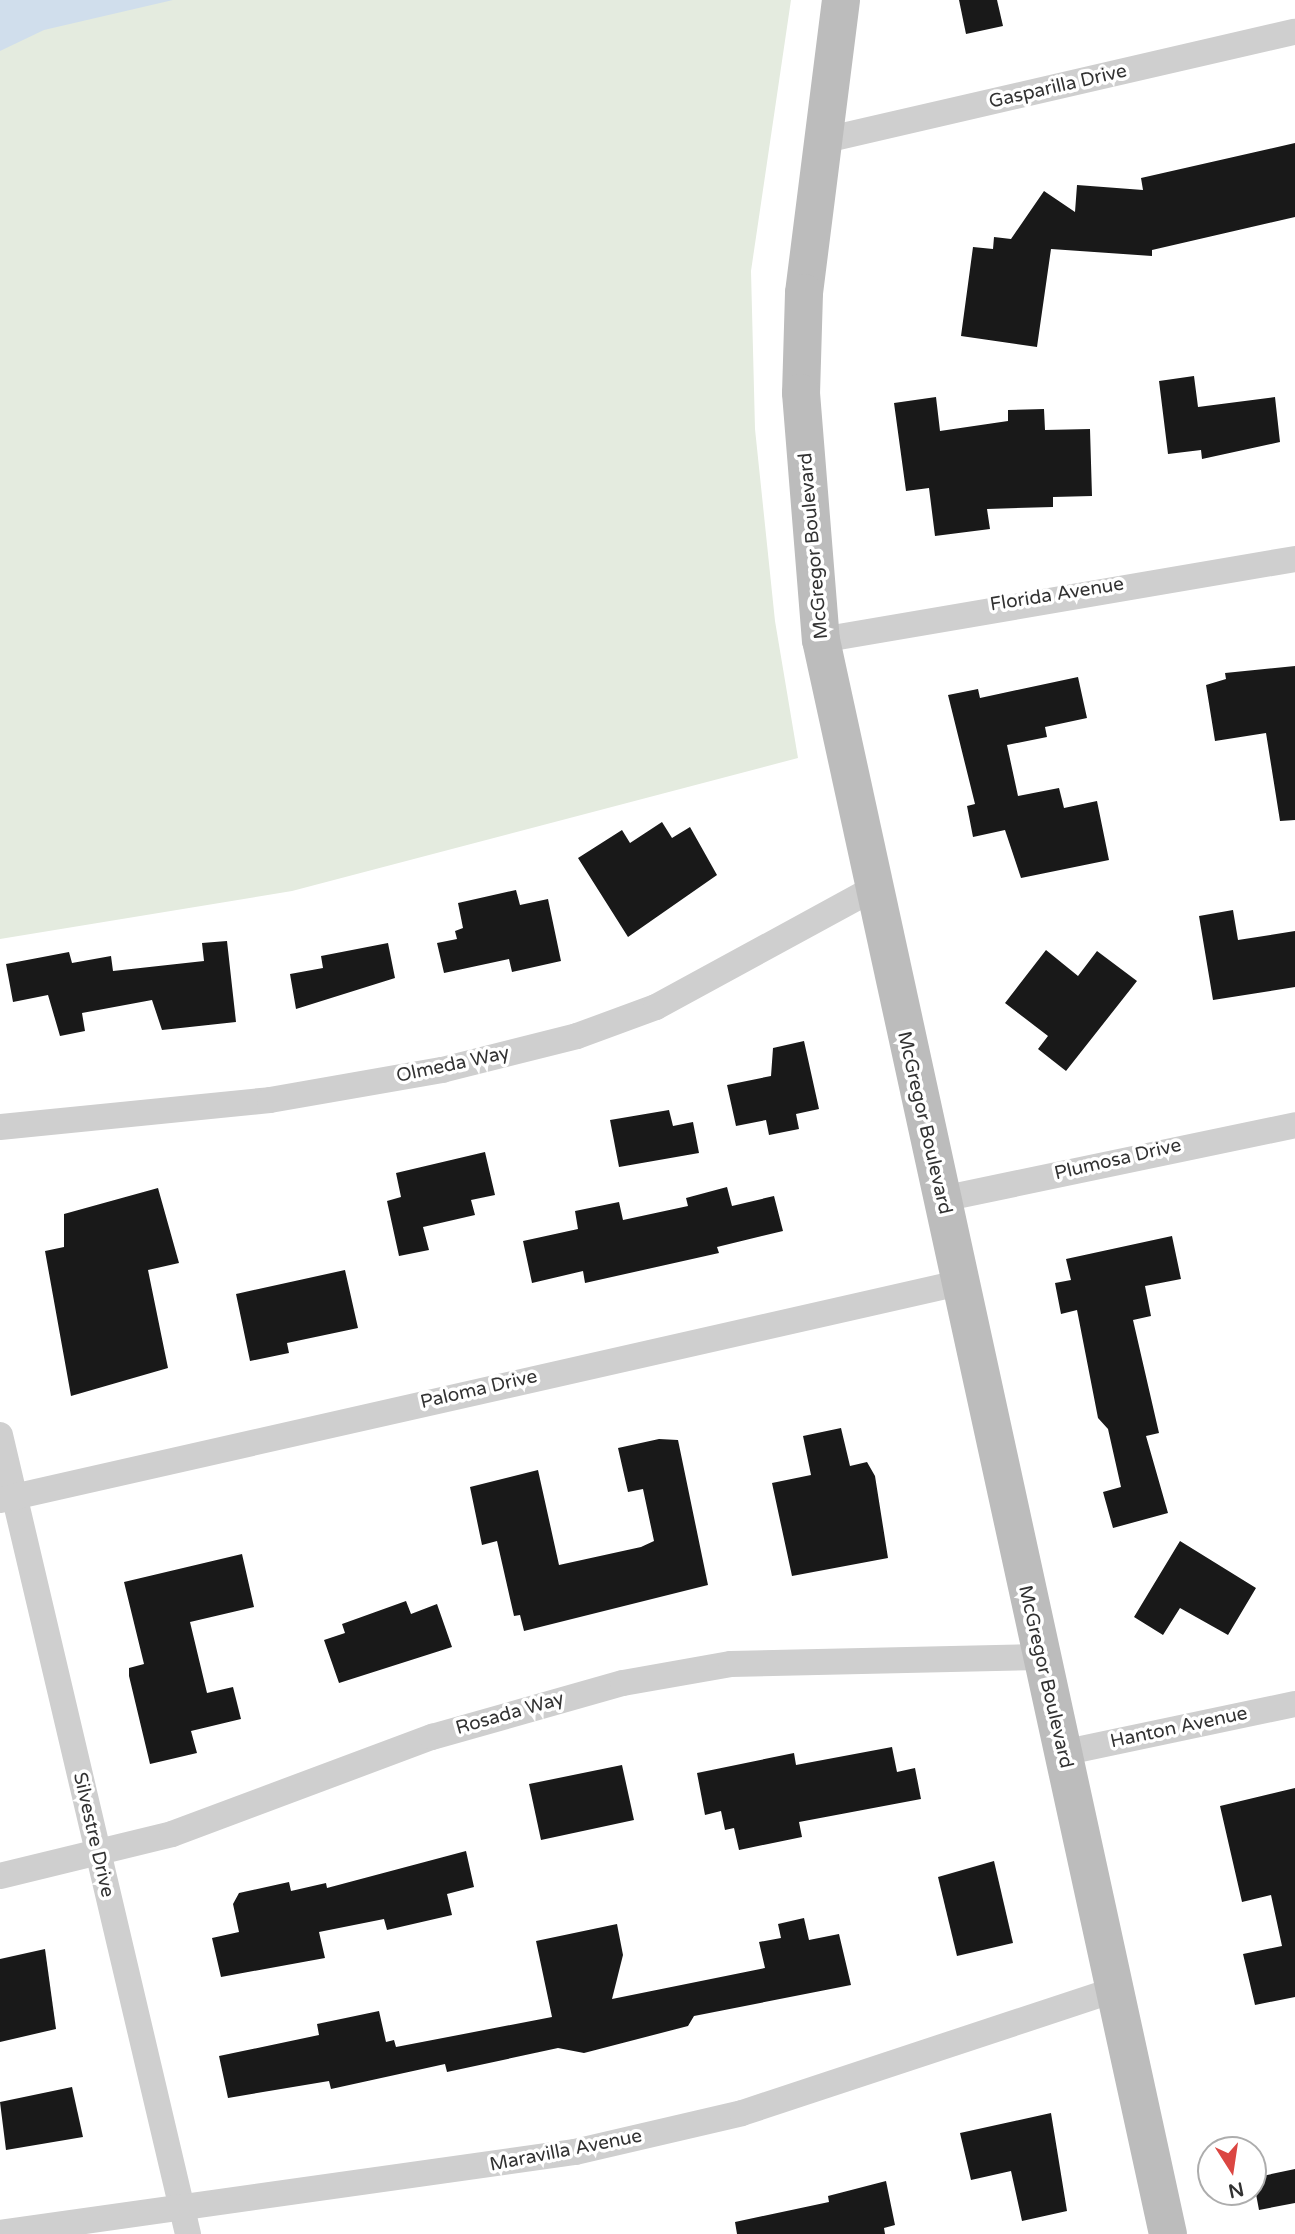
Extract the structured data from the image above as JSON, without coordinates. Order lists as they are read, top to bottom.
{
  "streets": {
    "main road": ["McGregor Boulevard"],
    "street": [
      "Gasparilla Drive",
      "Florida Avenue",
      "Olmeda Way",
      "Plumosa Drive",
      "Paloma Drive",
      "Rosada Way",
      "Hanton Avenue",
      "Silvestre Drive",
      "Maravilla Avenue"
    ]
  },
  "crossings": [
    ["Gasparilla Drive", "McGregor Boulevard"],
    ["McGregor Boulevard", "Florida Avenue"],
    ["McGregor Boulevard", "Olmeda Way"],
    ["McGregor Boulevard", "Plumosa Drive"],
    ["McGregor Boulevard", "Paloma Drive"],
    ["McGregor Boulevard", "Rosada Way"],
    ["McGregor Boulevard", "Hanton Avenue"],
    ["McGregor Boulevard", "Maravilla Avenue"],
    ["Paloma Drive", "Silvestre Drive"],
    ["Rosada Way", "Silvestre Drive"],
    ["Silvestre Drive", "Maravilla Avenue"]
  ],
  "north": "bottom"
}
